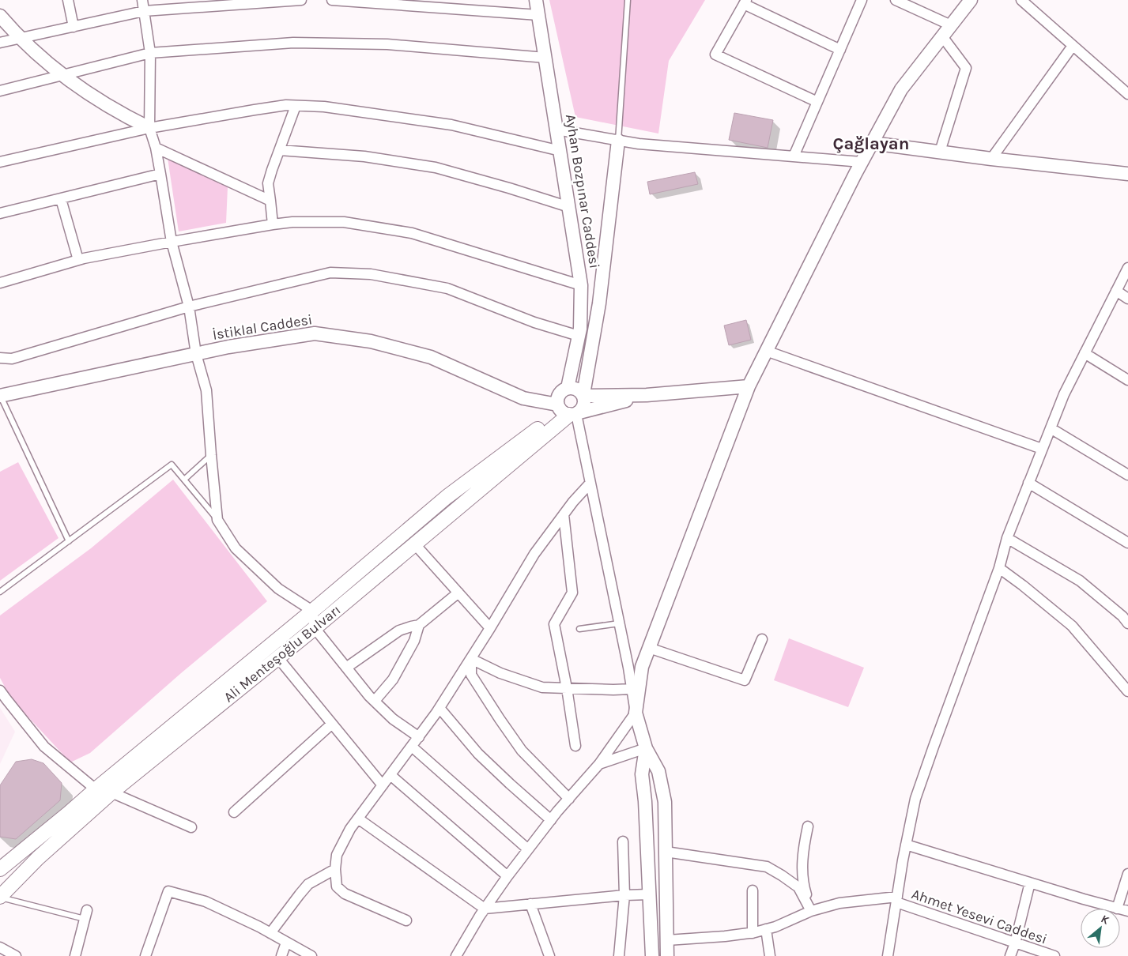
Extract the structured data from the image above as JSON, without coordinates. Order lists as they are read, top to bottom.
{
  "streets": {
    "main road": ["Ali Menteşoğlu Bulvarı"],
    "street": ["Ayhan Bozpınar Caddesi", "İstiklal Caddesi", "Ahmet Yesevi Caddesi"]
  },
  "crossings": [
    ["Ayhan Bozpınar Caddesi", "İstiklal Caddesi"],
    ["Ayhan Bozpınar Caddesi", "Ali Menteşoğlu Bulvarı"],
    ["İstiklal Caddesi", "Ali Menteşoğlu Bulvarı"]
  ],
  "districts": ["Çağlayan"],
  "north": "top right"
}
